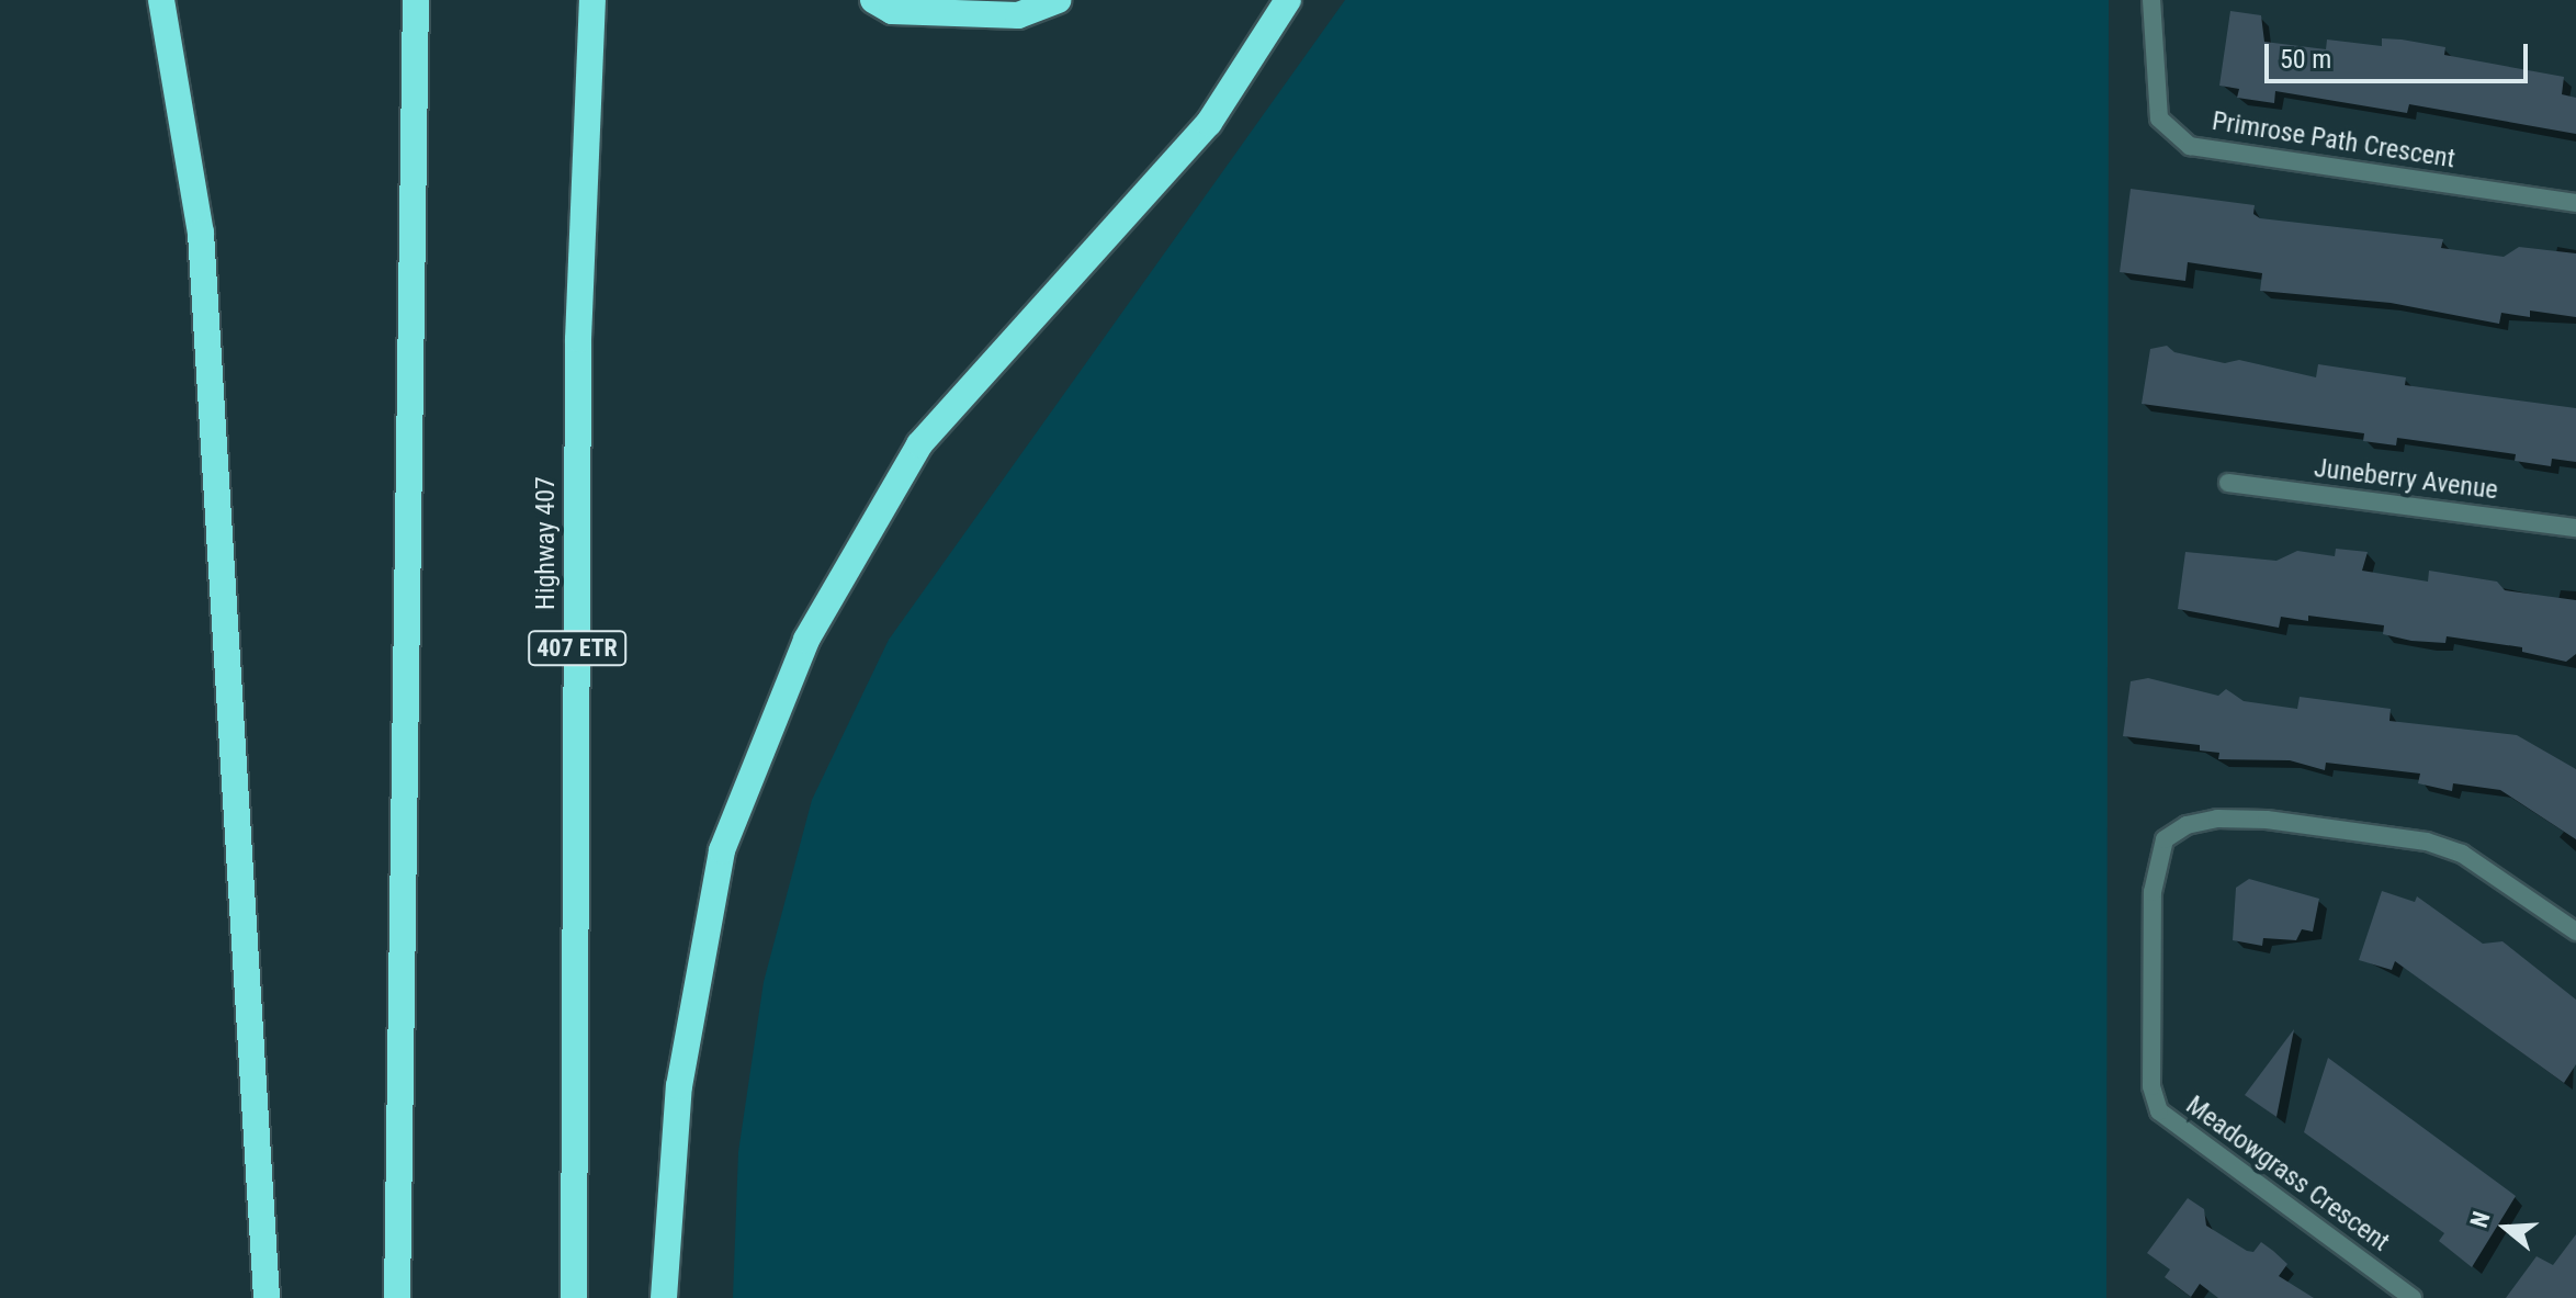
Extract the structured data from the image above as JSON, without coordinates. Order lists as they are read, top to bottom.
{
  "streets": {
    "highway": ["Highway 407", "407 ETR"],
    "street": ["Primrose Path Crescent", "Juneberry Avenue", "Meadowgrass Crescent"]
  },
  "scale_bar": "50 m",
  "north": "left"
}
